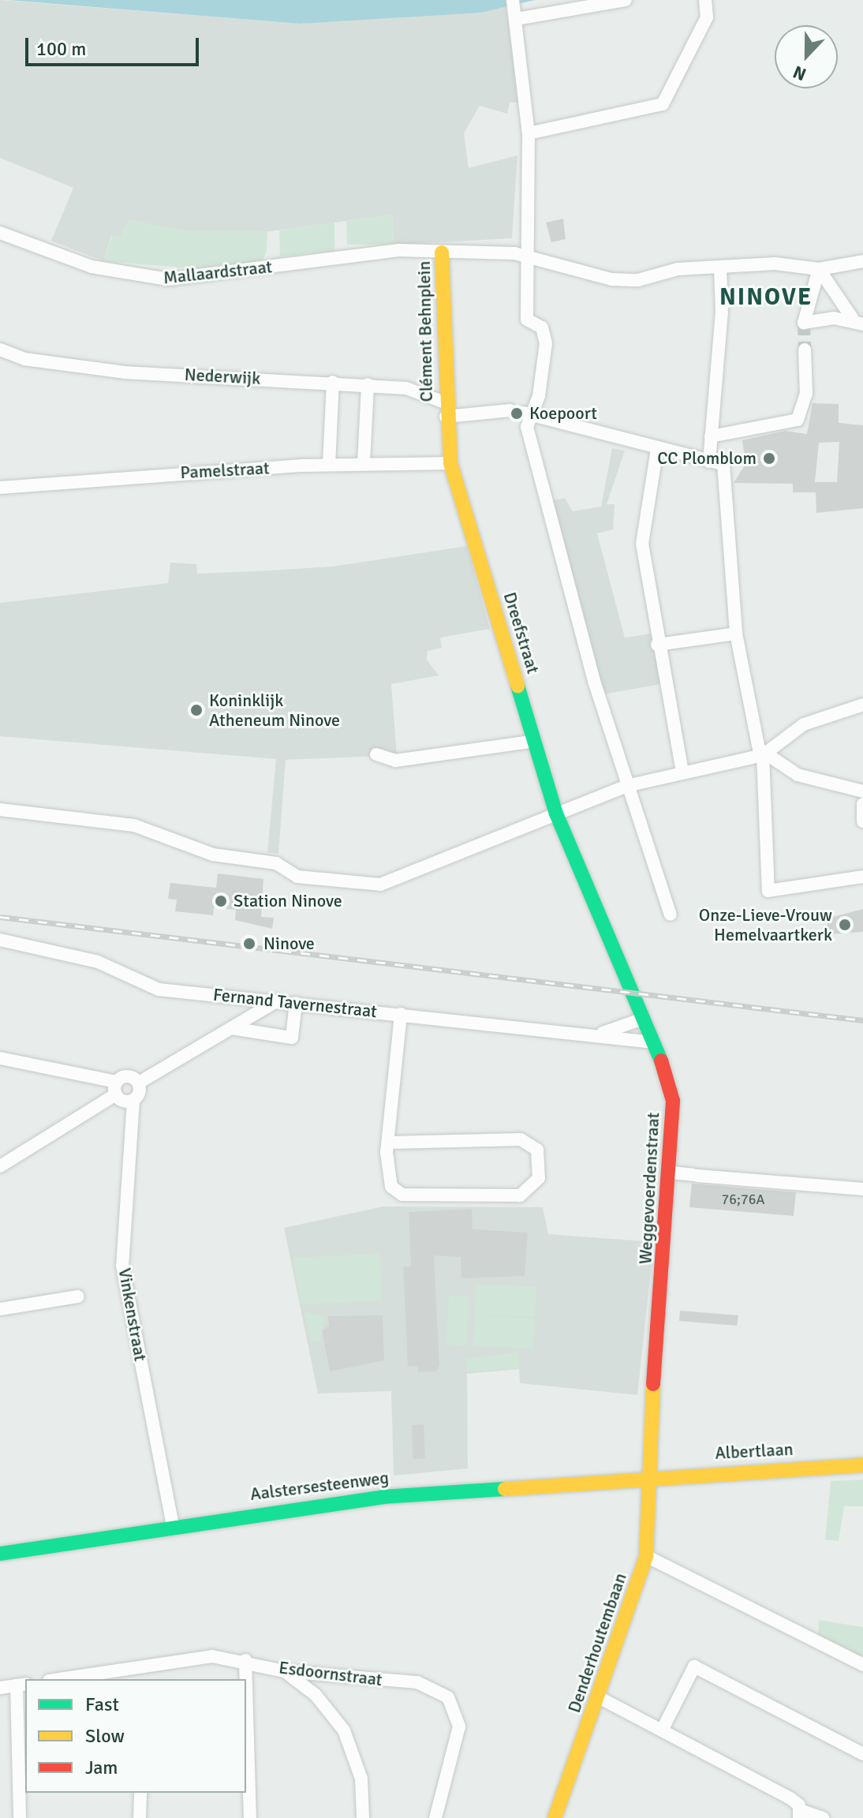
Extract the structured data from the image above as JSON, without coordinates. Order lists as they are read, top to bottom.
{
  "streets": {
    "street": [
      "Mallaardstraat",
      "Clément Behnplein",
      "Nederwijk",
      "Pamelstraat",
      "Dreefstraat",
      "Fernand Tavernestraat",
      "Weggevoerdenstraat",
      "Vinkenstraat",
      "Albertlaan",
      "Aalstersesteenweg",
      "Denderhoutembaan",
      "Esdoornstraat"
    ]
  },
  "crossings": [
    ["Mallaardstraat", "Clément Behnplein"],
    ["Clément Behnplein", "Nederwijk"],
    ["Clément Behnplein", "Pamelstraat"],
    ["Clément Behnplein", "Dreefstraat"],
    ["Pamelstraat", "Dreefstraat"],
    ["Dreefstraat", "Weggevoerdenstraat"],
    ["Fernand Tavernestraat", "Weggevoerdenstraat"],
    ["Weggevoerdenstraat", "Albertlaan"],
    ["Weggevoerdenstraat", "Aalstersesteenweg"],
    ["Weggevoerdenstraat", "Denderhoutembaan"],
    ["Vinkenstraat", "Aalstersesteenweg"],
    ["Albertlaan", "Aalstersesteenweg"],
    ["Albertlaan", "Denderhoutembaan"],
    ["Aalstersesteenweg", "Denderhoutembaan"]
  ],
  "districts": ["NINOVE"],
  "places": [
    "Koepoort",
    "CC Plomblom",
    "Koninklijk Atheneum Ninove",
    "Station Ninove",
    "Onze-Lieve-Vrouw Hemelvaartkerk",
    "Ninove"
  ],
  "house_numbers": ["76;76A"],
  "legend": ["Fast", "Slow", "Jam"],
  "scale_bar": "100 m",
  "north": "bottom"
}
